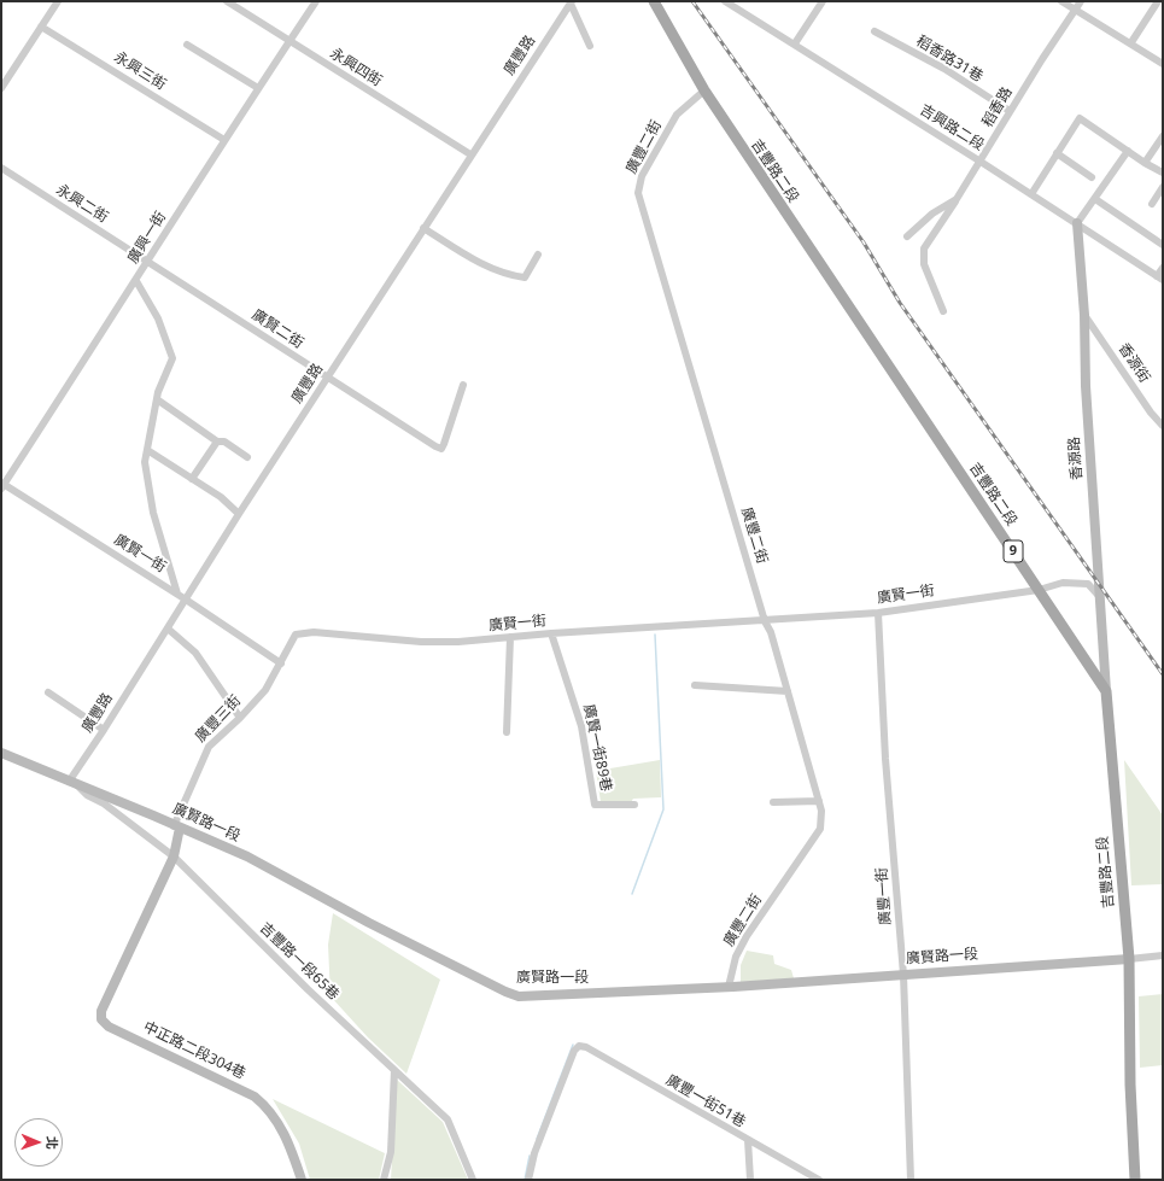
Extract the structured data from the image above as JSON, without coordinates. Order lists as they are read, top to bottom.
{
  "streets": {
    "main road": ["吉豐路二段", "9"],
    "street": [
      "廣豐路",
      "稻香路31巷",
      "永興四街",
      "永興三街",
      "稻香路",
      "吉興路二段",
      "廣豐二街",
      "永興二街",
      "廣興一街",
      "廣賢二街",
      "香源街",
      "香源路",
      "廣賢一街",
      "廣豐三街",
      "廣賢一街89巷",
      "廣賢路一段",
      "廣豐一街",
      "吉豐路一段65巷",
      "中正路二段304巷",
      "廣豐一街51巷"
    ]
  },
  "crossings": [
    ["廣豐路", "永興四街"],
    ["廣豐路", "廣賢二街"],
    ["廣豐路", "廣賢一街"],
    ["廣豐路", "廣賢路一段"],
    ["廣豐路", "吉豐路一段65巷"],
    ["稻香路31巷", "稻香路"],
    ["永興四街", "廣興一街"],
    ["永興三街", "廣興一街"],
    ["稻香路", "吉興路二段"],
    ["吉興路二段", "香源路"],
    ["廣豐二街", "吉豐路二段"],
    ["廣豐二街", "廣賢一街"],
    ["廣豐二街", "廣賢路一段"],
    ["吉豐路二段", "香源路"],
    ["吉豐路二段", "廣賢一街"],
    ["吉豐路二段", "廣賢路一段"],
    ["永興二街", "廣興一街"],
    ["永興二街", "廣賢二街"],
    ["廣興一街", "廣賢二街"],
    ["廣興一街", "廣賢一街"],
    ["香源街", "香源路"],
    ["香源路", "廣賢一街"],
    ["廣賢一街", "廣豐三街"],
    ["廣賢一街", "廣賢一街89巷"],
    ["廣賢一街", "廣豐一街"],
    ["廣豐三街", "廣賢路一段"],
    ["廣豐三街", "吉豐路一段65巷"],
    ["廣豐三街", "中正路二段304巷"],
    ["廣賢路一段", "廣豐一街"],
    ["廣賢路一段", "吉豐路一段65巷"]
  ],
  "north": "right"
}
